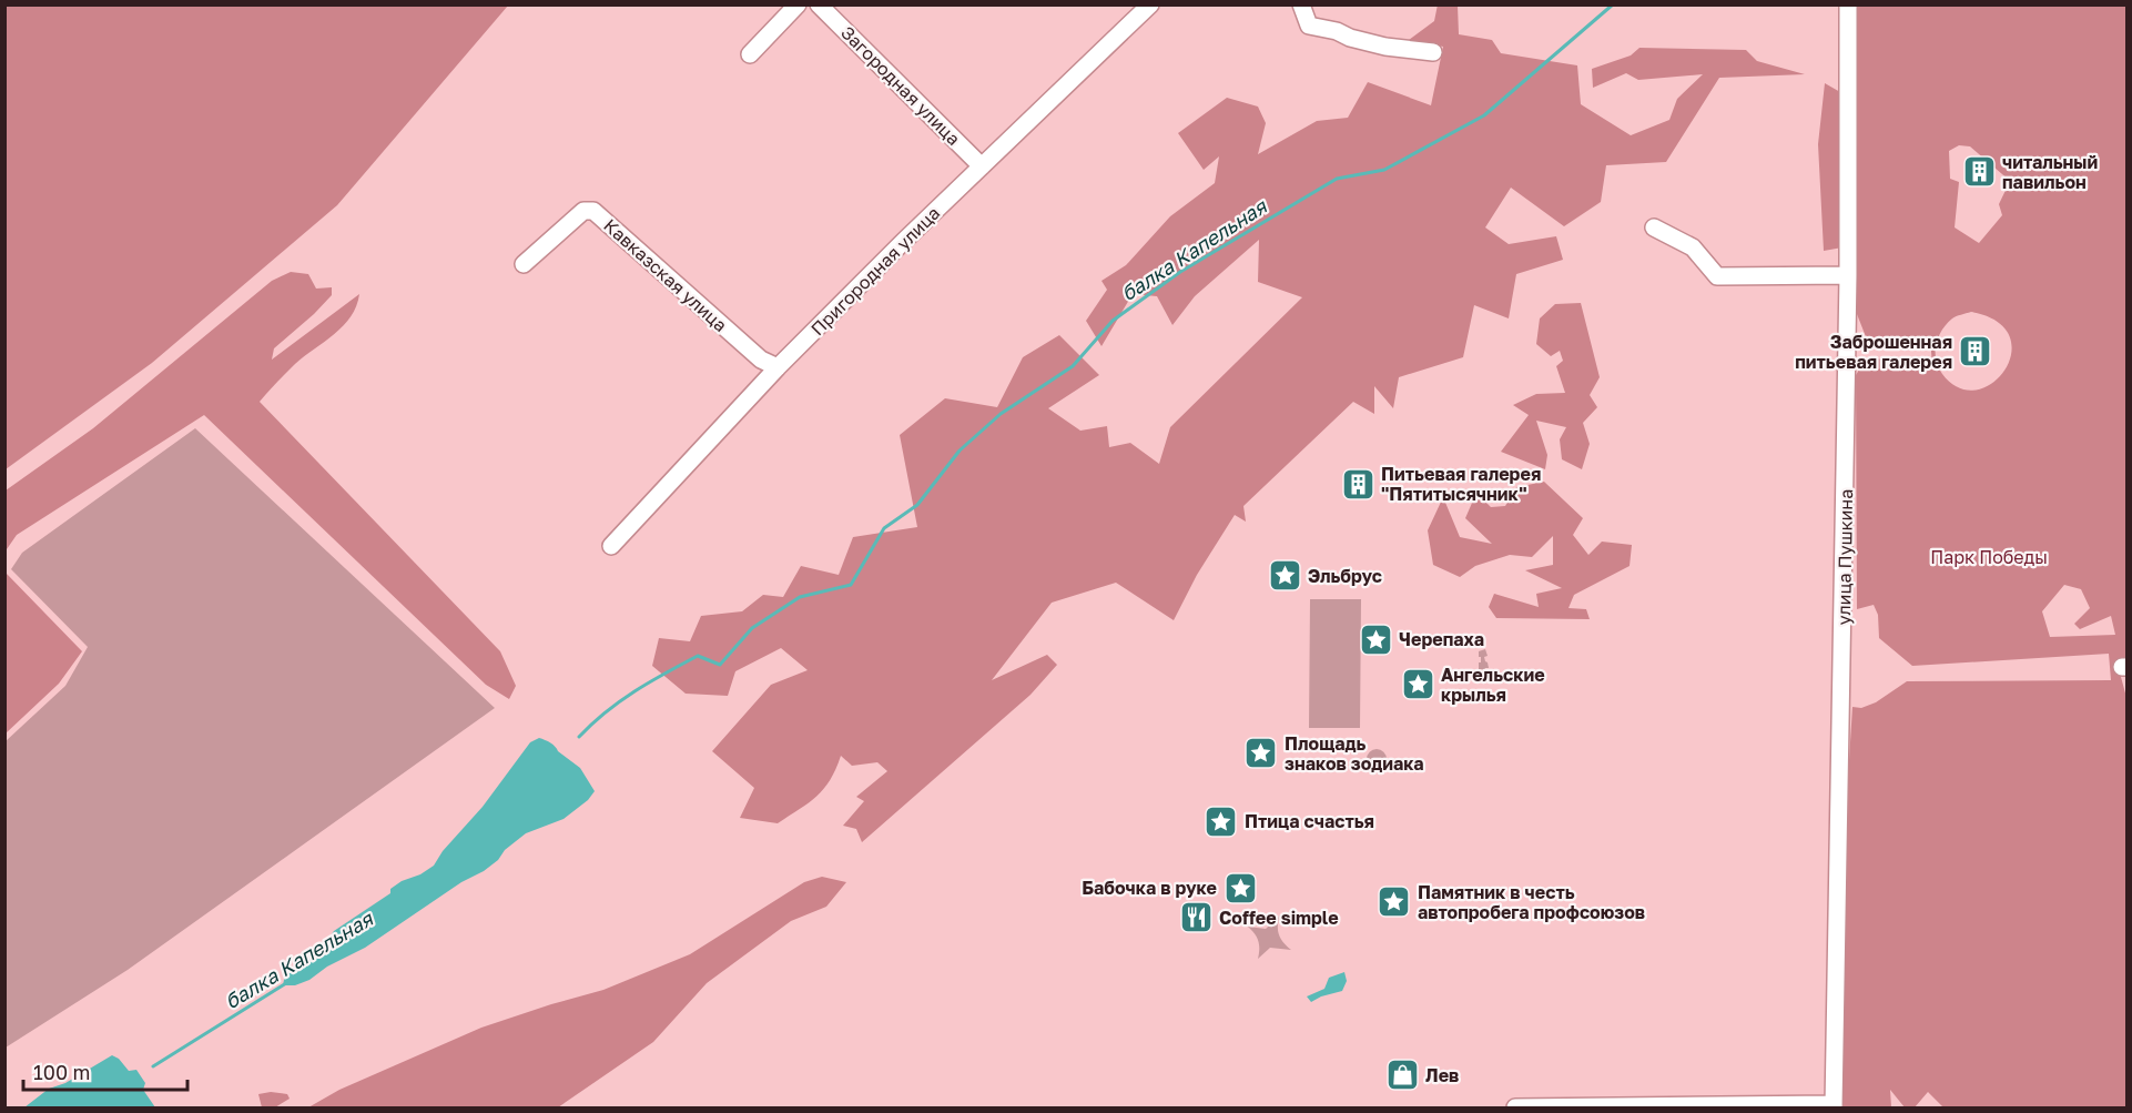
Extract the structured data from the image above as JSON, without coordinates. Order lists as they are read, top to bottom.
{
  "streets": {
    "street": [
      "Загородная улица",
      "Пригородная улица",
      "Кавказская улица",
      "улица Пушкина"
    ]
  },
  "crossings": [
    ["Загородная улица", "Пригородная улица"],
    ["Пригородная улица", "Кавказская улица"]
  ],
  "water": ["балка Капельная"],
  "parks": ["Парк Победы"],
  "places": {
    "building": ["читальный павильон", "Заброшенная питьевая галерея", "Питьевая галерея \"Пятитысячник\""],
    "place": [
      "Эльбрус",
      "Черепаха",
      "Ангельские крылья",
      "Площадь знаков зодиака",
      "Птица счастья",
      "Бабочка в руке",
      "Памятник в честь автопробега профсоюзов"
    ],
    "restaurant": ["Coffee simple"],
    "shop": ["Лев"]
  },
  "scale_bar": "100 m"
}
